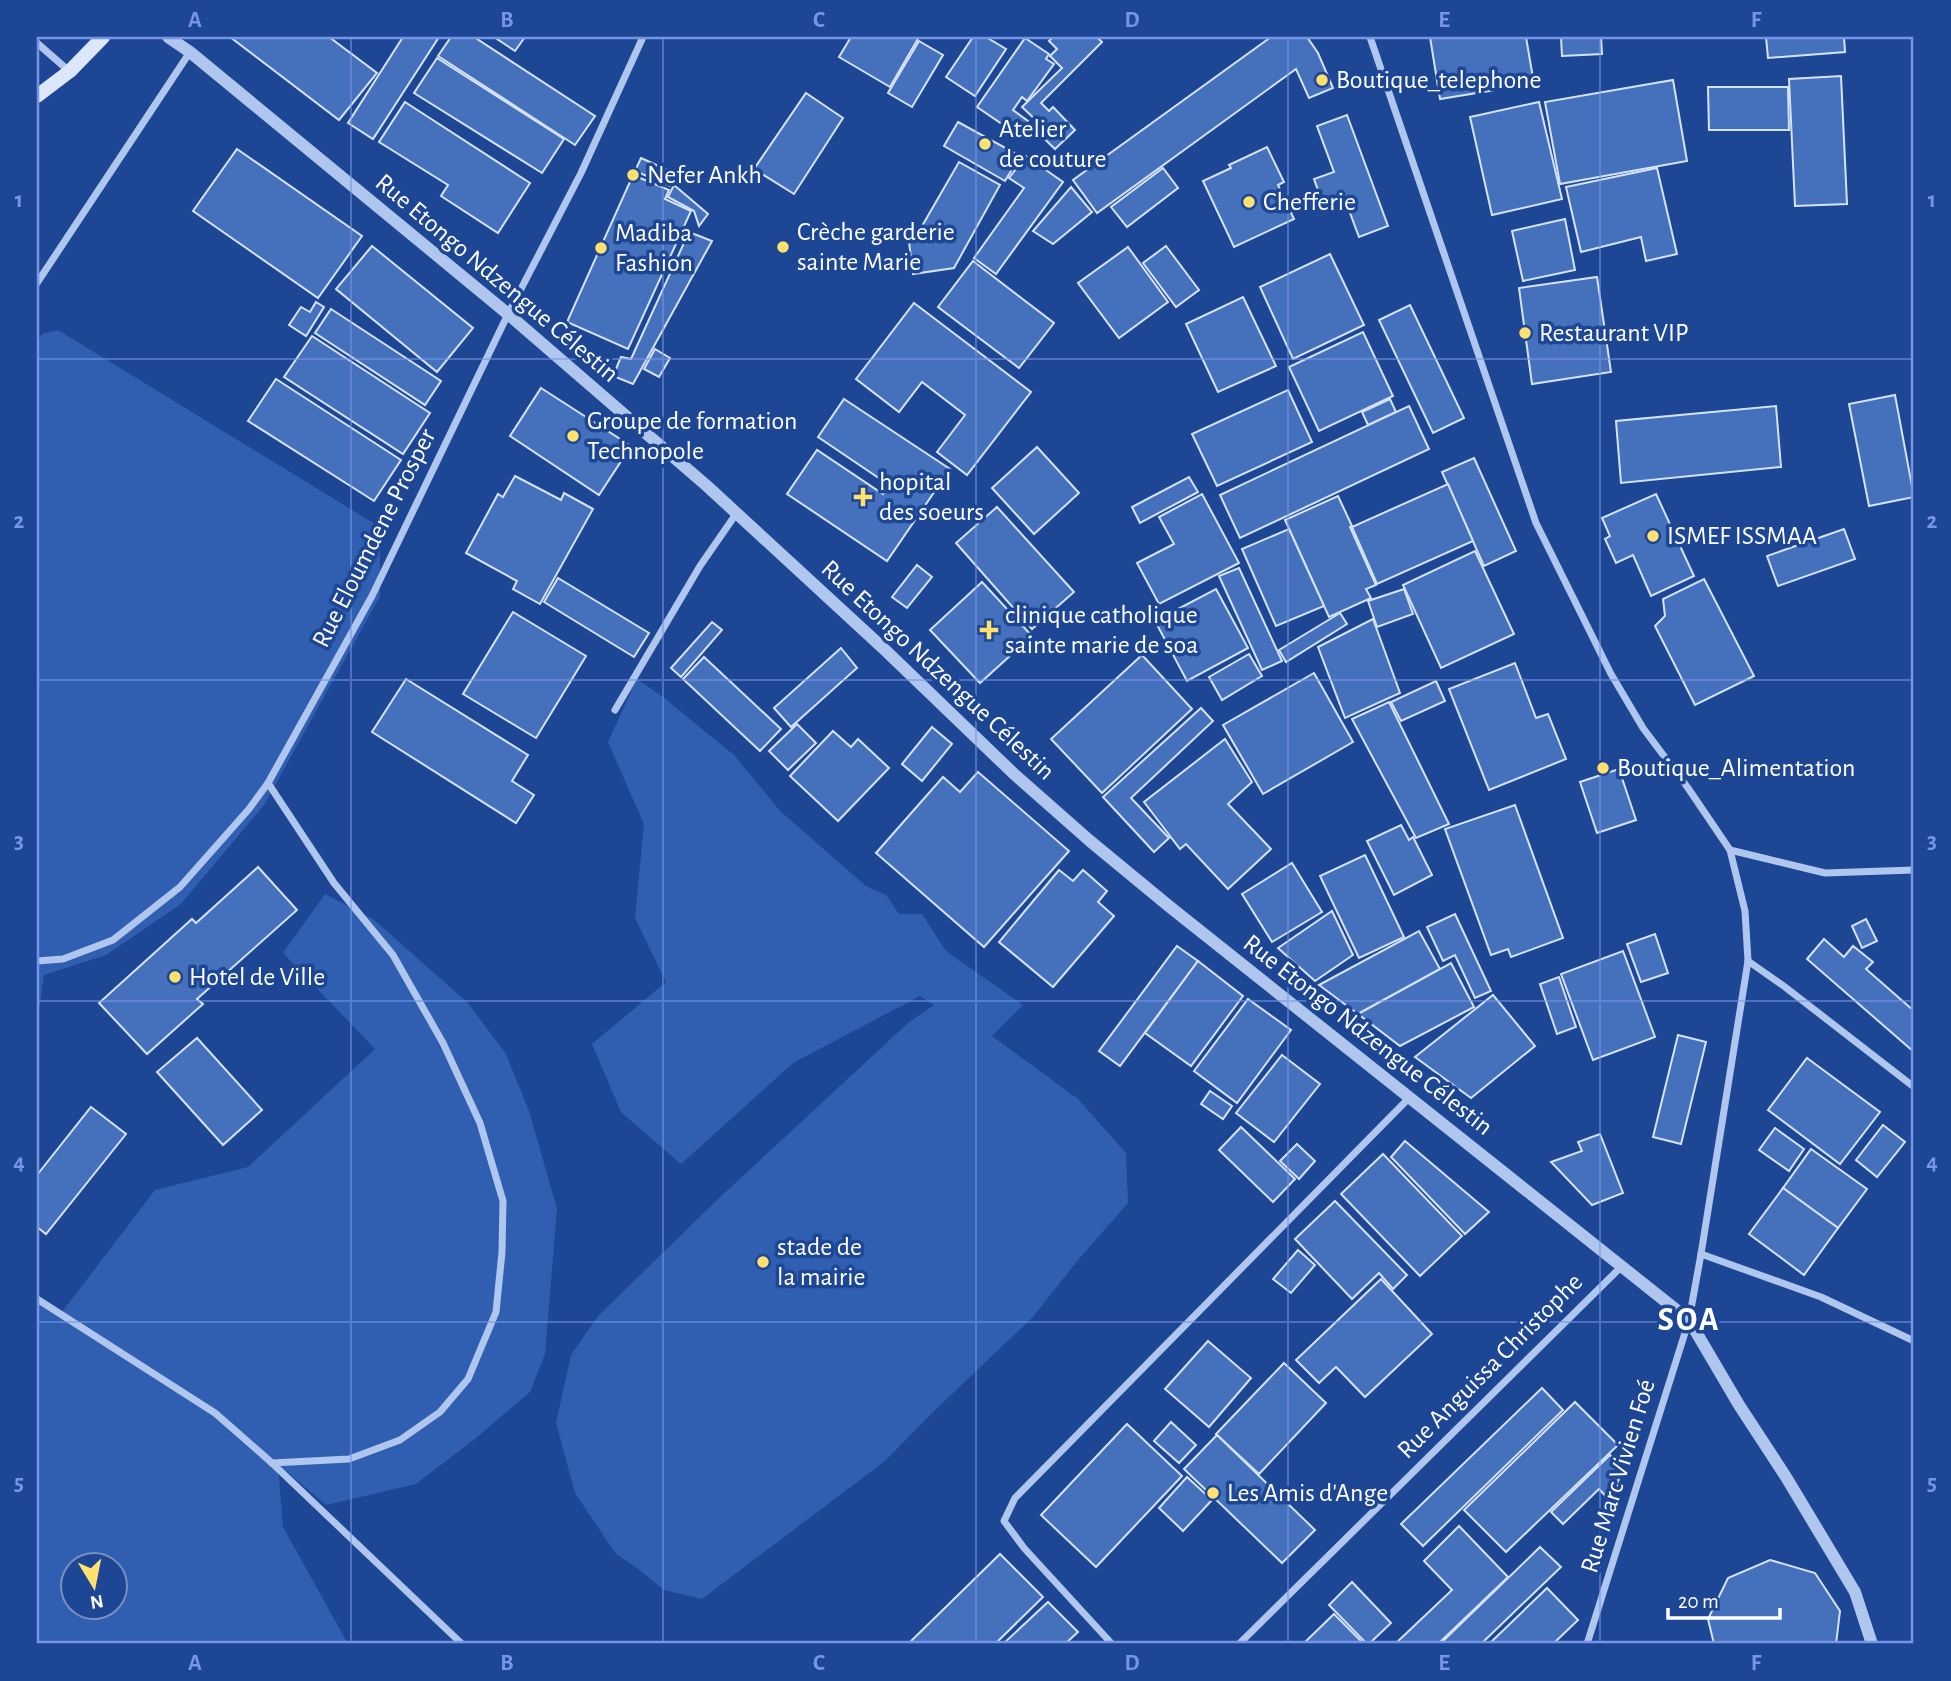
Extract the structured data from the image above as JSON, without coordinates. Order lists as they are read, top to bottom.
{
  "streets": {
    "street": [
      "Rue Etongo Ndzengue Célestin",
      "Rue Eloumdene Prosper",
      "Rue Anguissa Christophe",
      "Rue Marc Vivien Foé"
    ]
  },
  "crossings": [
    ["Rue Etongo Ndzengue Célestin", "Rue Eloumdene Prosper"],
    ["Rue Etongo Ndzengue Célestin", "Rue Anguissa Christophe"],
    ["Rue Etongo Ndzengue Célestin", "Rue Marc Vivien Foé"]
  ],
  "districts": ["SOA"],
  "places": {
    "other": [
      "Boutique_telephone",
      "Atelier de couture",
      "Nefer Ankh",
      "Chefferie",
      "Crèche garderie sainte Marie",
      "Madiba Fashion",
      "Restaurant VIP",
      "Groupe de formation Technopole",
      "ISMEF ISSMAA",
      "Boutique_Alimentation",
      "Hotel de Ville",
      "stade de la mairie",
      "Les Amis d'Ange"
    ],
    "health": ["hopital des soeurs", "clinique catholique sainte marie de soa"]
  },
  "scale_bar": "20 m",
  "north": "bottom",
  "grid": {
    "columns": [
      "A",
      "B",
      "C",
      "D",
      "E",
      "F"
    ],
    "rows": [
      "1",
      "2",
      "3",
      "4",
      "5"
    ]
  }
}
